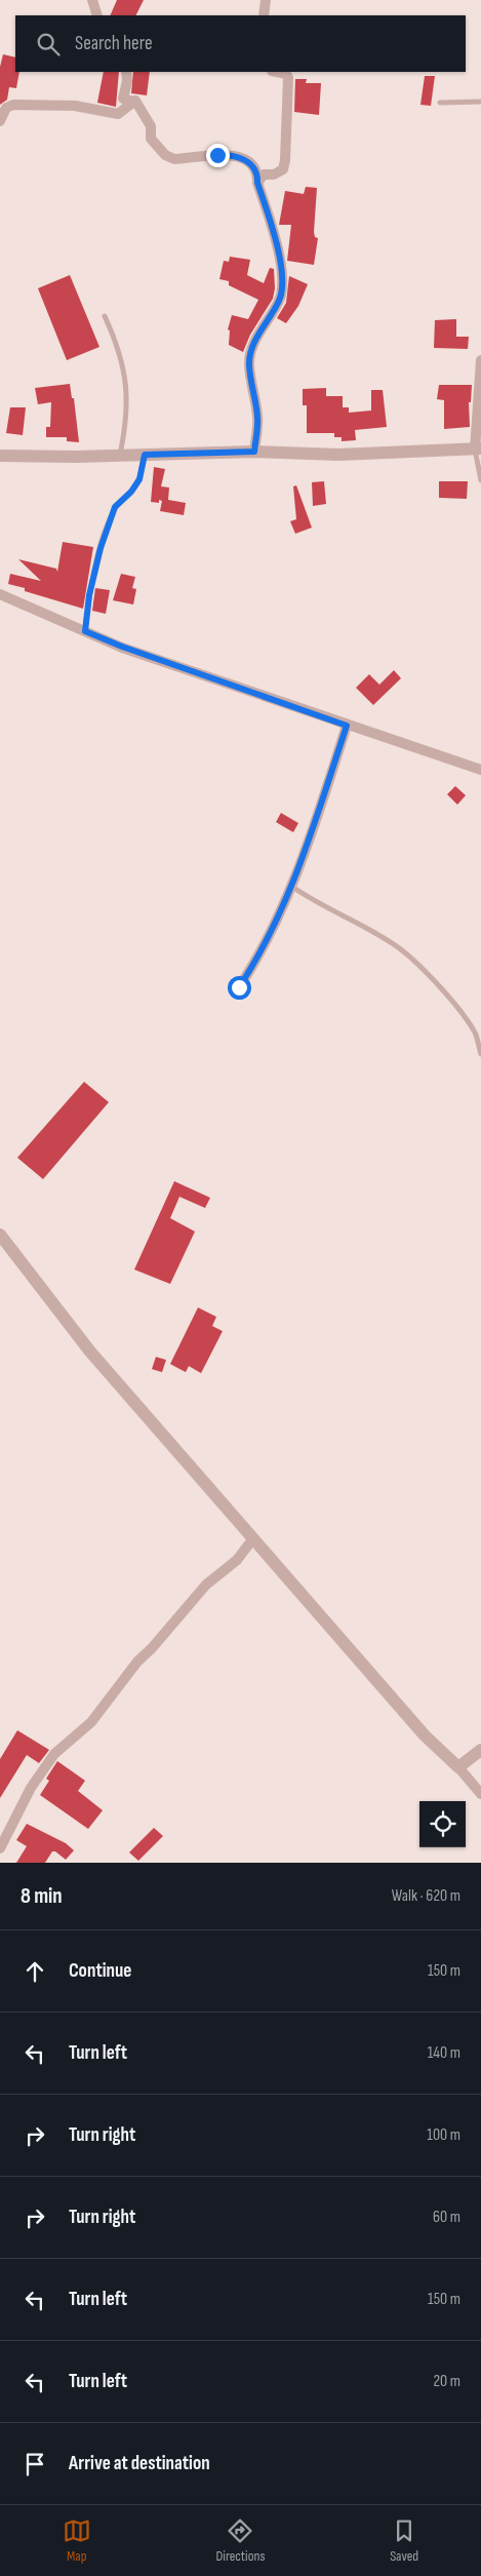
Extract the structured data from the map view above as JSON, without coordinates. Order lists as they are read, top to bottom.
{
  "page": {
    "search": "Search here",
    "heading": ["8 min", "Walk · 620 m"],
    "list": [
      ["Continue", "150 m"],
      ["Turn left", "140 m"],
      ["Turn right", "100 m"],
      ["Turn right", "60 m"],
      ["Turn left", "150 m"],
      ["Turn left", "20 m"],
      "Arrive at destination"
    ],
    "nav": ["Map", "Directions", "Saved"]
  }
}
